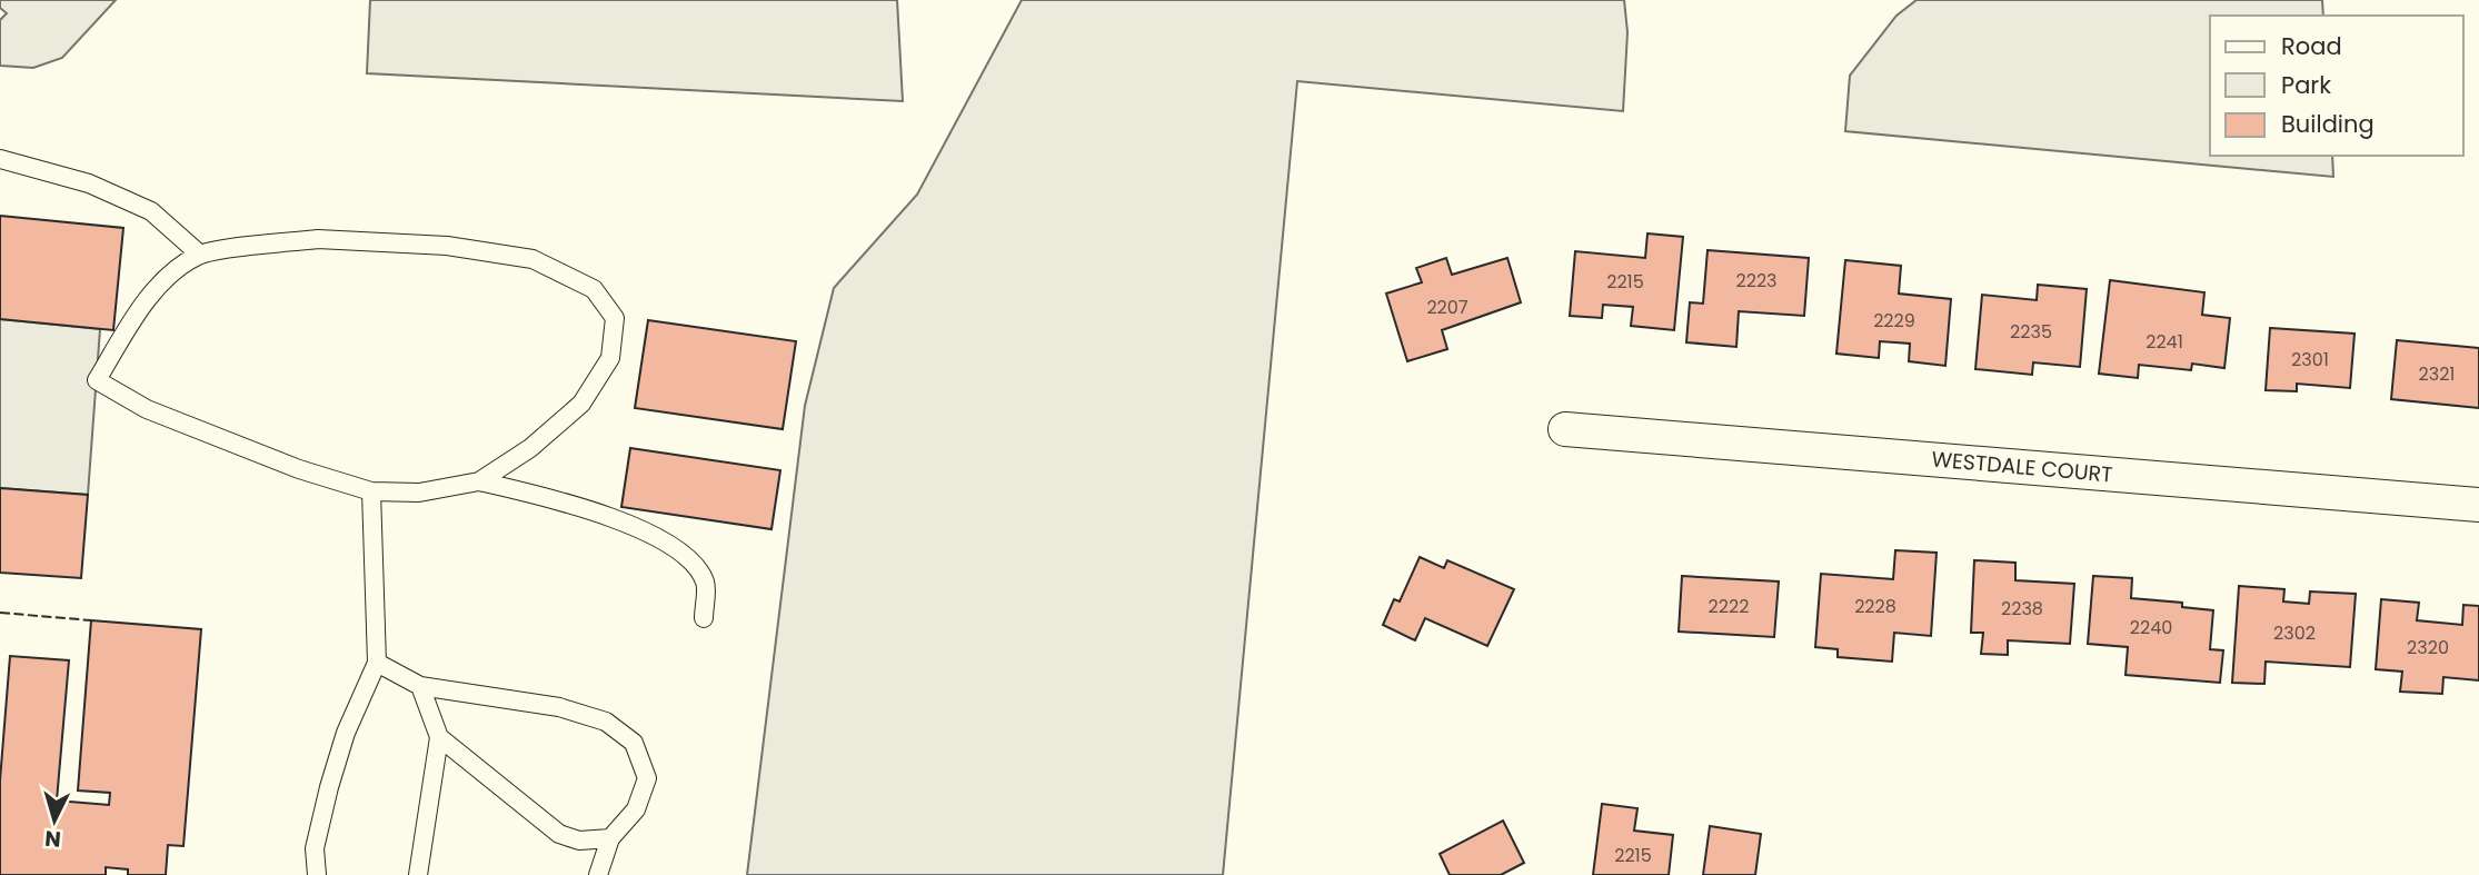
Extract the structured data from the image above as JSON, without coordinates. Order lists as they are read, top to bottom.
{
  "streets": {
    "street": ["WESTDALE COURT"]
  },
  "house_numbers": [
    "2223",
    "2215",
    "2207",
    "2229",
    "2235",
    "2241",
    "2301",
    "2321",
    "2222",
    "2228",
    "2238",
    "2240",
    "2302",
    "2320",
    "2215"
  ],
  "legend": ["Road", "Park", "Building"],
  "north": "bottom"
}
